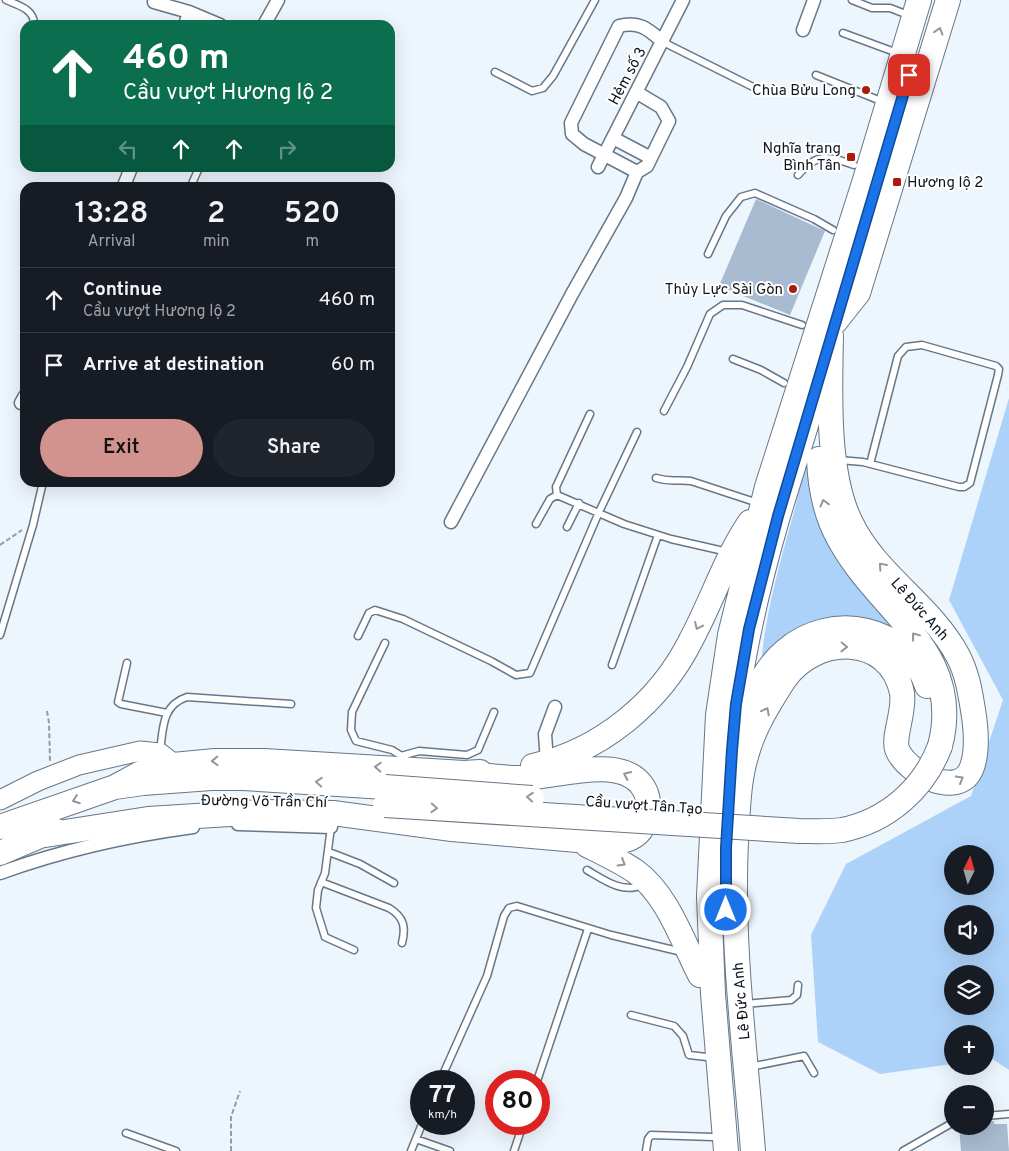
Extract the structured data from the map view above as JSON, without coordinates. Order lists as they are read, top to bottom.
{
  "streets": {
    "highway": ["Lê Đức Anh", "Đường Võ Trần Chí"],
    "street": ["Hẻm số 3"]
  },
  "places": {
    "other": ["Chùa Bửu Long", "Thủy Lực Sài Gòn"],
    "transit": ["Nghĩa trang Bình Tân", "Hương lộ 2"]
  },
  "north": "top",
  "page": {
    "turn": ["460 m", "Cầu vượt Hương lộ 2"],
    "eta": [
      "13:28",
      "Arrival",
      "2",
      "min",
      "520",
      "m"
    ],
    "list": [
      {
        "name": "Continue",
        "note": "Cầu vượt Hương lộ 2",
        "value": "460 m"
      },
      {
        "name": "Arrive at destination",
        "value": "60 m"
      }
    ],
    "buttons": ["Exit", "Share"],
    "map_buttons": ["+", "−"],
    "speed": "77 km/h",
    "limit": "80"
  }
}
